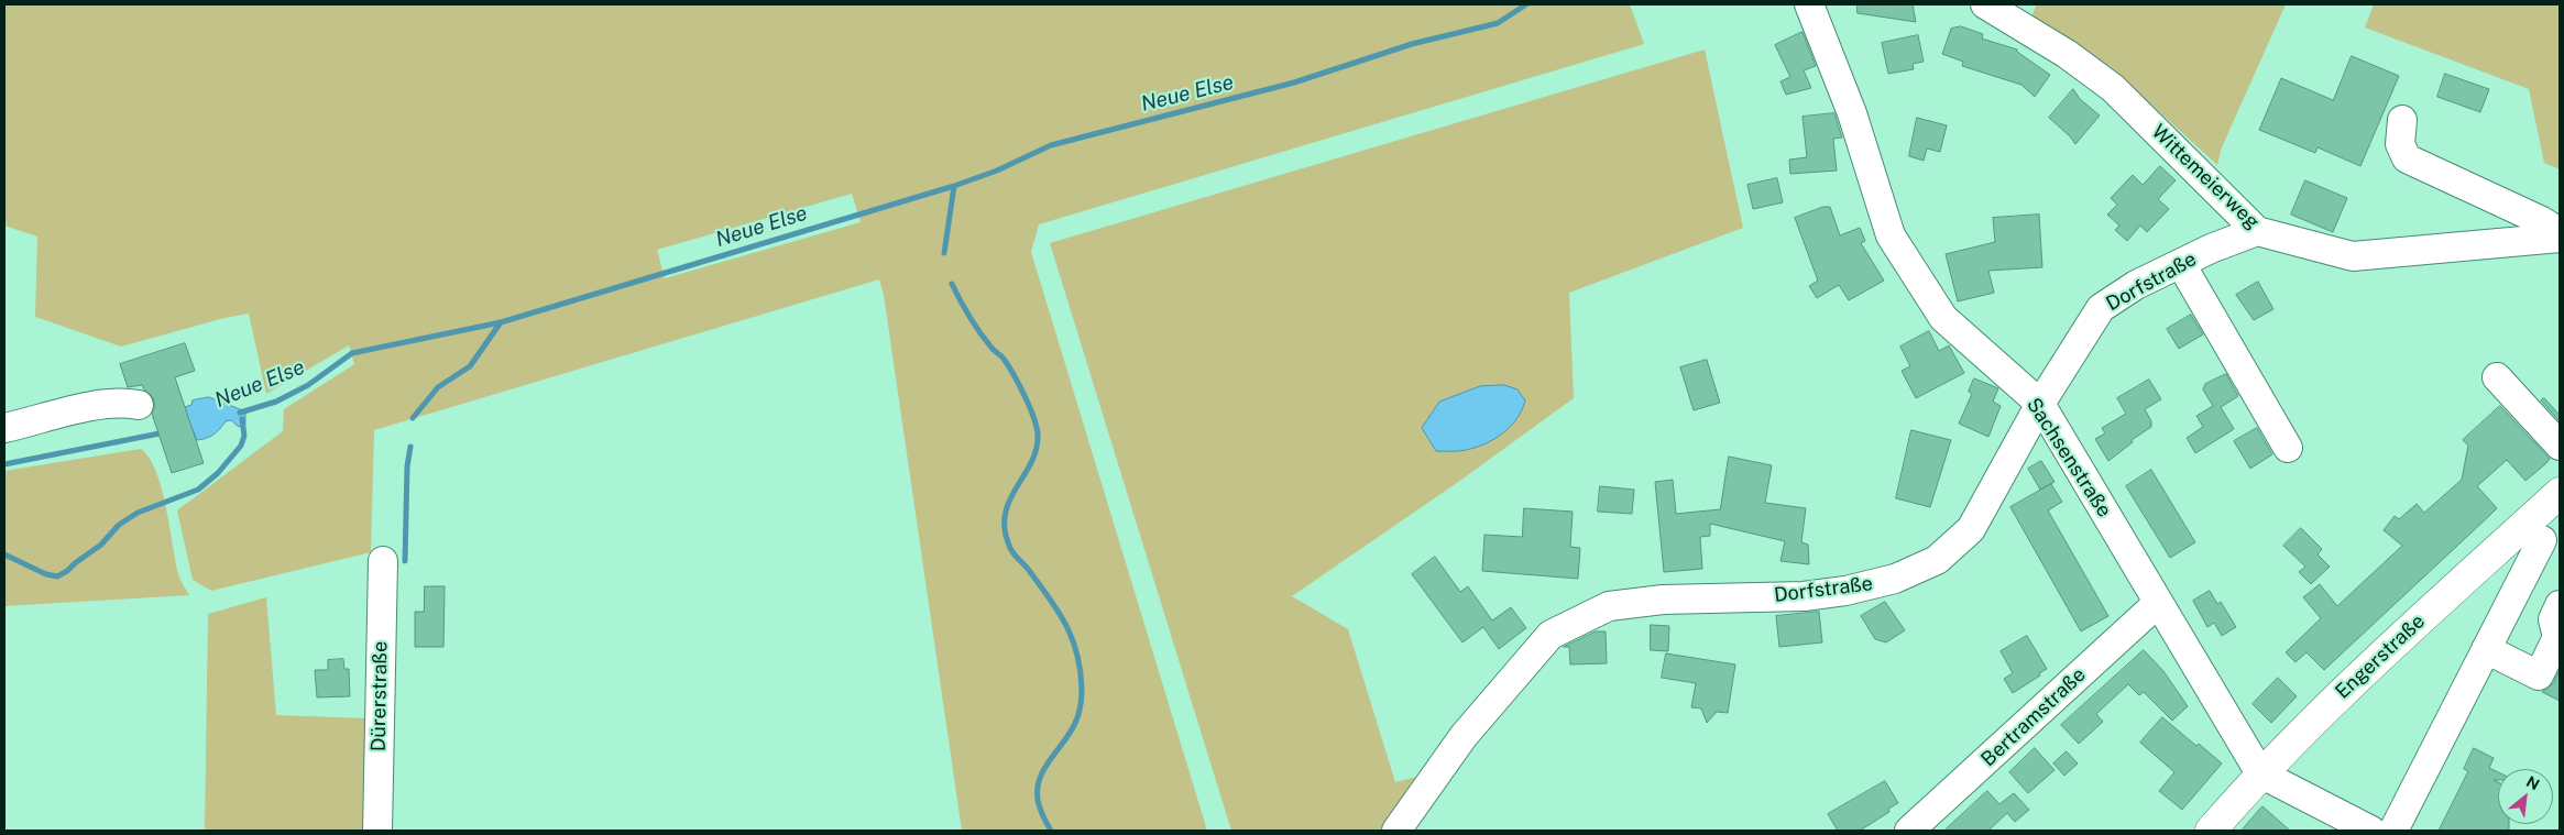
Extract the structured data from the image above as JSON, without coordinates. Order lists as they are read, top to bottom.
{
  "streets": {
    "main road": ["Engerstraße"],
    "street": [
      "Wittemeierweg",
      "Dorfstraße",
      "Sachsenstraße",
      "Dürerstraße",
      "Bertramstraße"
    ]
  },
  "crossings": [
    ["Wittemeierweg", "Dorfstraße"],
    ["Dorfstraße", "Sachsenstraße"],
    ["Sachsenstraße", "Engerstraße"],
    ["Sachsenstraße", "Bertramstraße"]
  ],
  "water": ["Neue Else"],
  "north": "top right"
}
